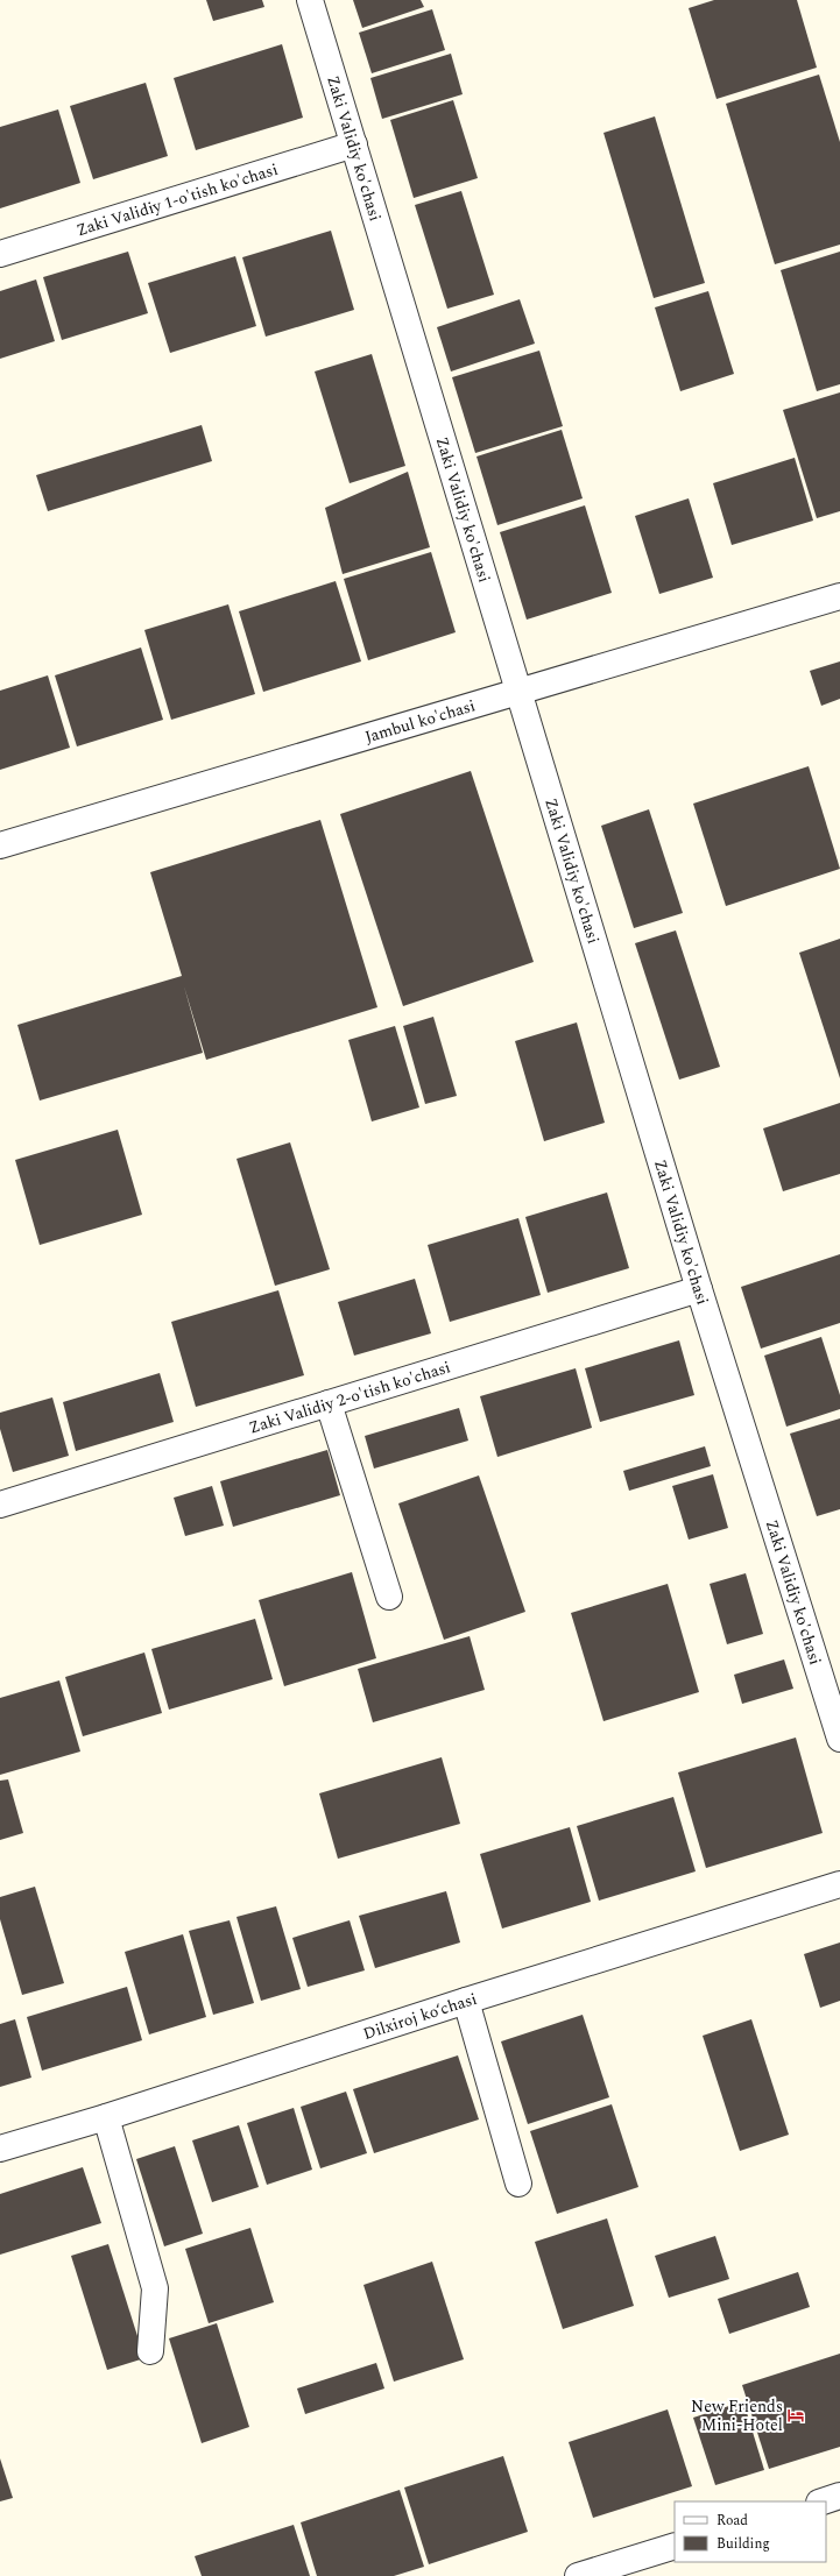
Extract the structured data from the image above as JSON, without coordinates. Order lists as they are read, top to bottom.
{
  "streets": {
    "street": [
      "Zaki Validiy ko'chasi",
      "Zaki Validiy 1-o'tish ko'chasi",
      "Jambul ko'chasi",
      "Zaki Validiy 2-o'tish ko'chasi",
      "Dilxiroj ko‘chasi"
    ]
  },
  "crossings": [
    ["Zaki Validiy ko'chasi", "Zaki Validiy 1-o'tish ko'chasi"],
    ["Zaki Validiy ko'chasi", "Jambul ko'chasi"],
    ["Zaki Validiy ko'chasi", "Zaki Validiy 2-o'tish ko'chasi"]
  ],
  "places": {
    "hotel": ["New Friends Mini-Hotel"]
  },
  "legend": ["Road", "Building"]
}
